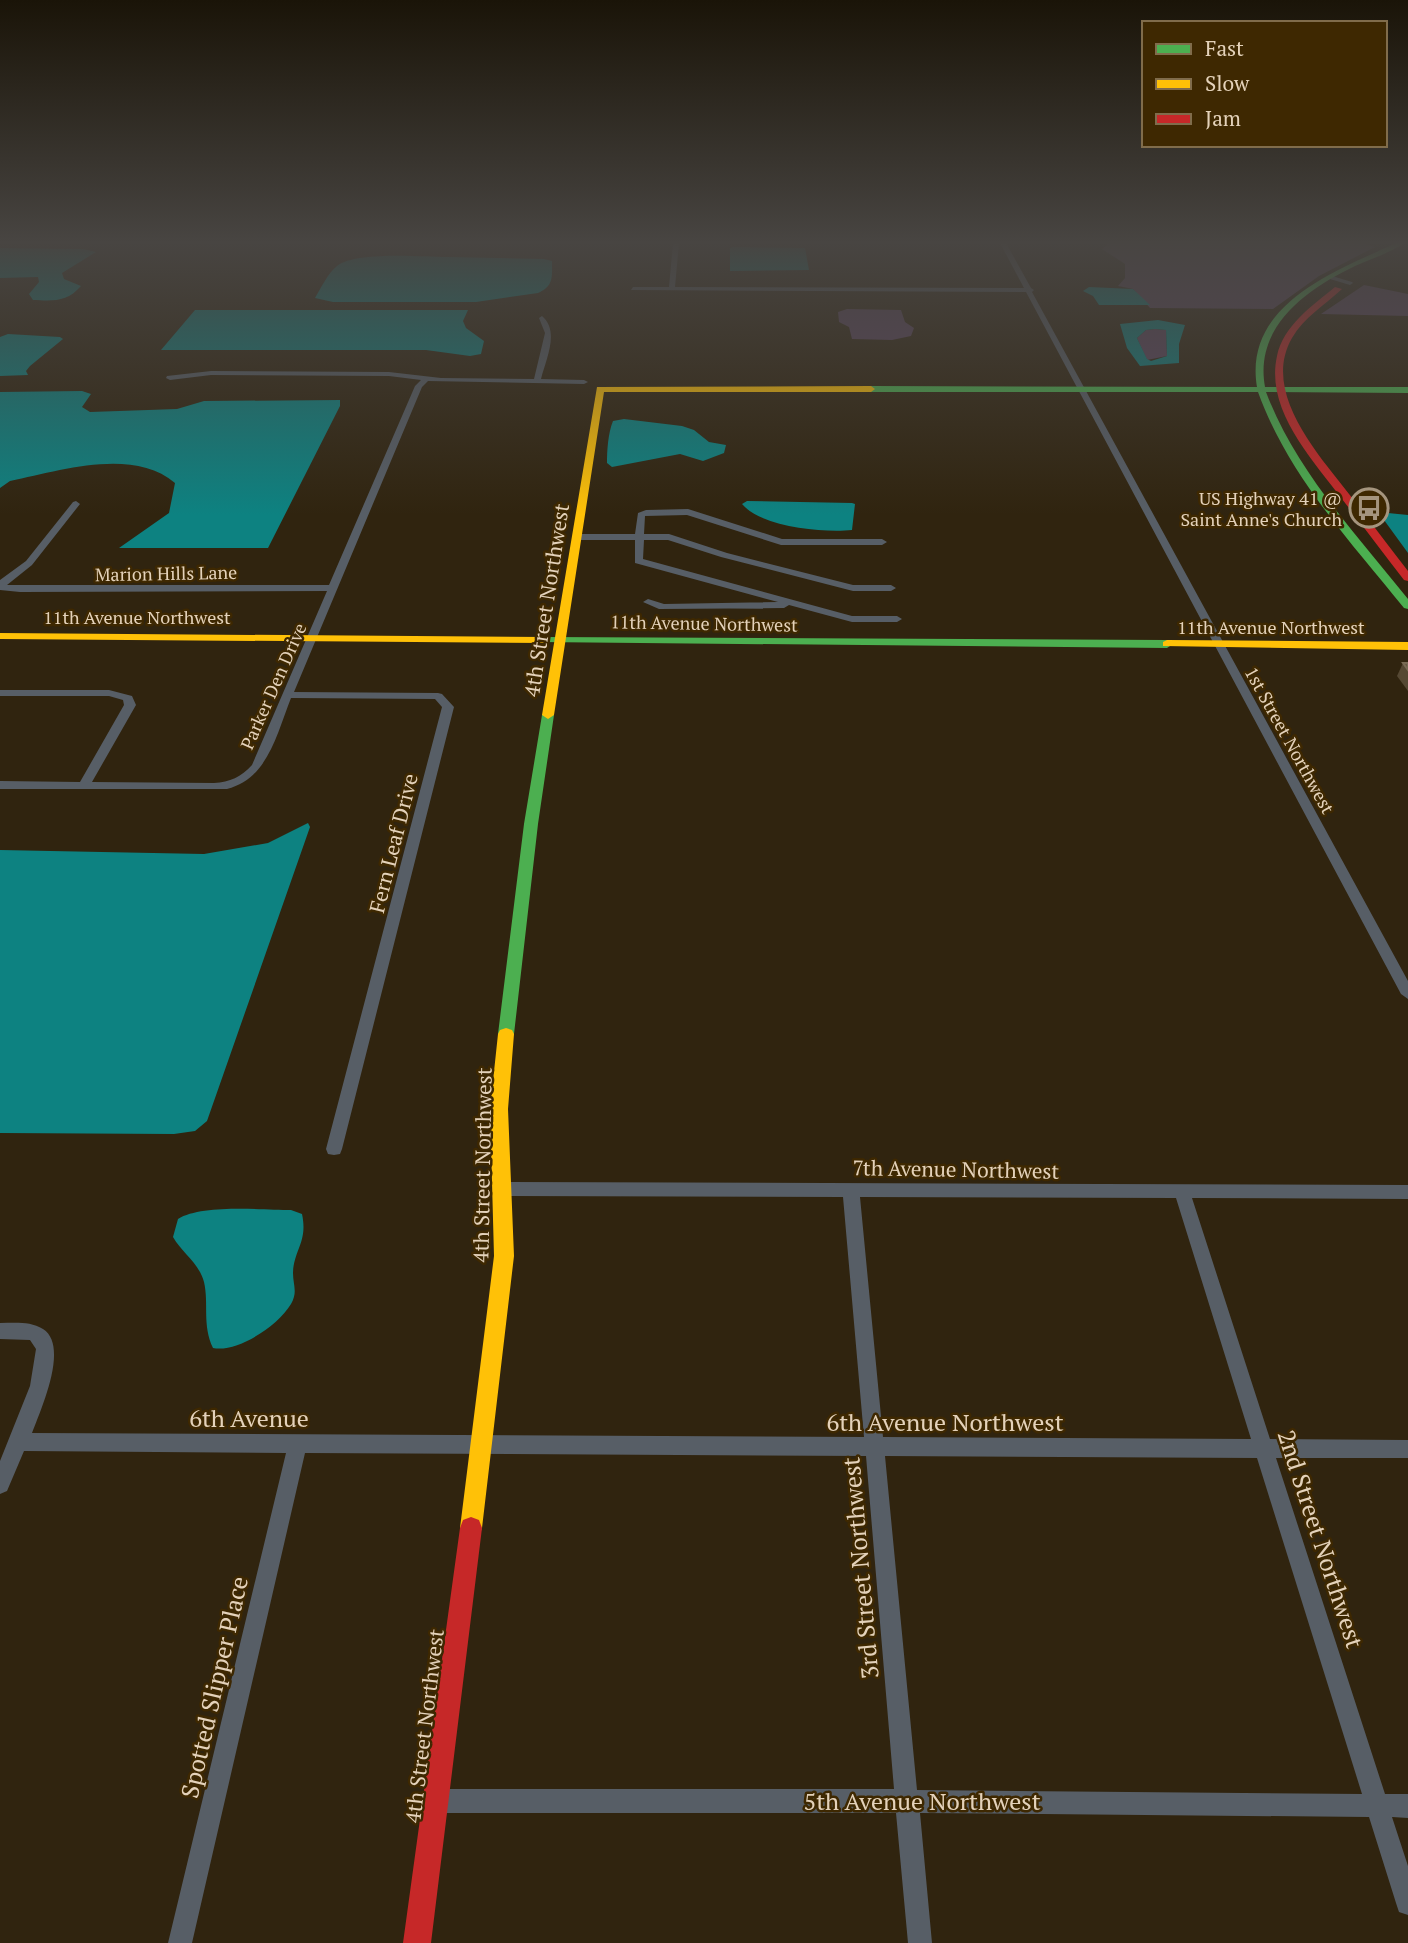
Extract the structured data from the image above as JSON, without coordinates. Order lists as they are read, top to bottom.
{
  "streets": {
    "street": [
      "Marion Hills Lane",
      "4th Street Northwest",
      "11th Avenue Northwest",
      "Parker Den Drive",
      "1st Street Northwest",
      "Fern Leaf Drive",
      "7th Avenue Northwest",
      "6th Avenue",
      "6th Avenue Northwest",
      "2nd Street Northwest",
      "3rd Street Northwest",
      "Spotted Slipper Place",
      "5th Avenue Northwest"
    ]
  },
  "crossings": [
    ["Marion Hills Lane", "Parker Den Drive"],
    ["4th Street Northwest", "11th Avenue Northwest"],
    ["4th Street Northwest", "1st Street Northwest"],
    ["4th Street Northwest", "7th Avenue Northwest"],
    ["4th Street Northwest", "6th Avenue"],
    ["4th Street Northwest", "6th Avenue Northwest"],
    ["4th Street Northwest", "5th Avenue Northwest"],
    ["11th Avenue Northwest", "Parker Den Drive"],
    ["11th Avenue Northwest", "1st Street Northwest"],
    ["Parker Den Drive", "Fern Leaf Drive"],
    ["7th Avenue Northwest", "2nd Street Northwest"],
    ["7th Avenue Northwest", "3rd Street Northwest"],
    ["6th Avenue", "6th Avenue Northwest"],
    ["6th Avenue", "Spotted Slipper Place"],
    ["6th Avenue Northwest", "2nd Street Northwest"],
    ["6th Avenue Northwest", "3rd Street Northwest"],
    ["2nd Street Northwest", "5th Avenue Northwest"],
    ["3rd Street Northwest", "5th Avenue Northwest"]
  ],
  "places": {
    "bus stop": ["US Highway 41 @ Saint Anne's Church"]
  },
  "legend": ["Fast", "Slow", "Jam"]
}
